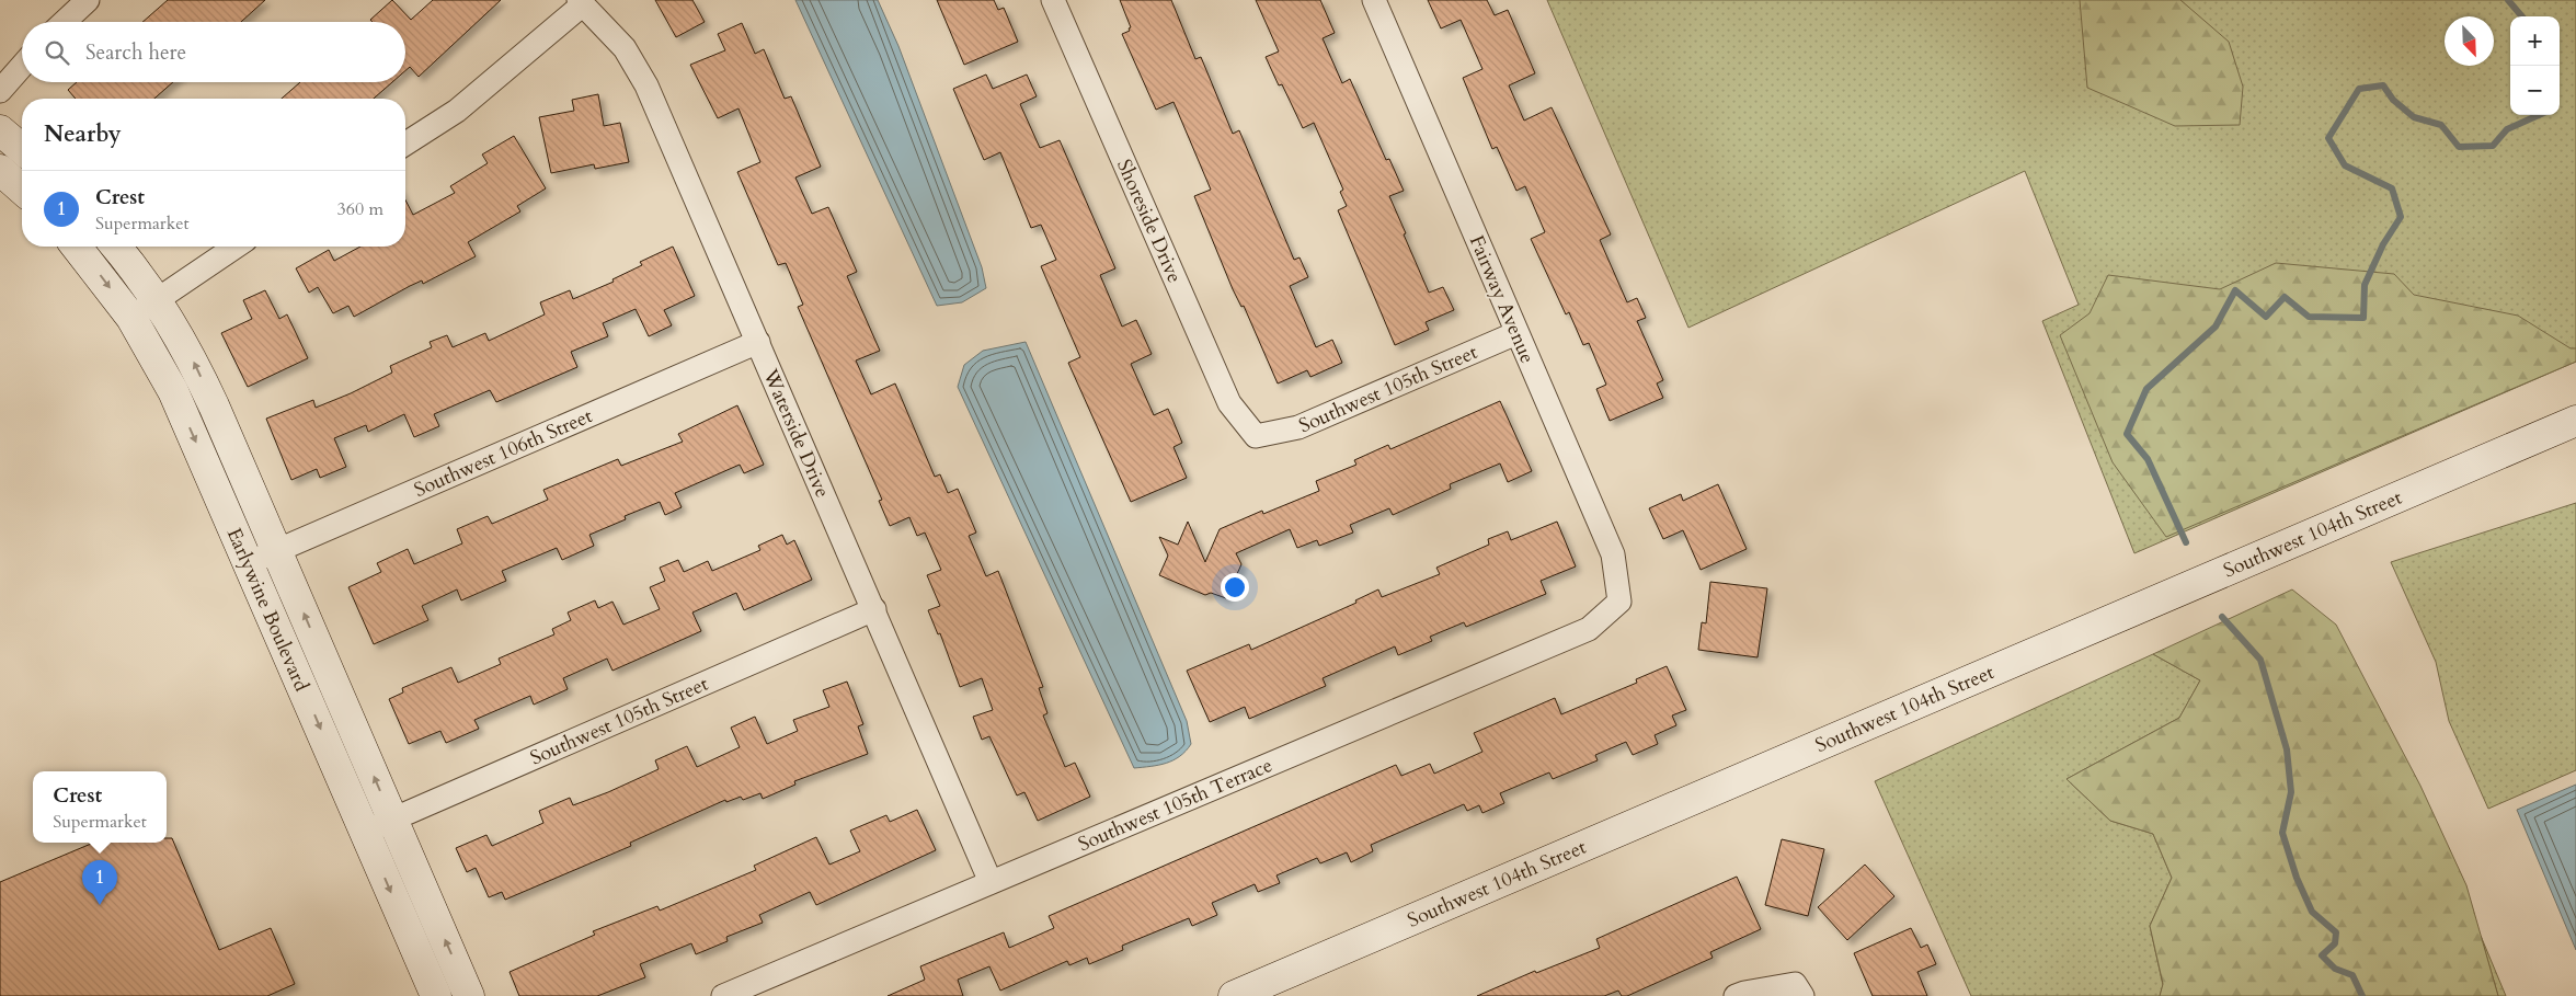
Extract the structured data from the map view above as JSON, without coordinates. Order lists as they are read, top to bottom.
{
  "streets": {
    "street": [
      "Shoreside Drive",
      "Fairway Avenue",
      "Southwest 105th Street",
      "Waterside Drive",
      "Southwest 106th Street",
      "Southwest 104th Street",
      "Earlywine Boulevard",
      "Southwest 105th Terrace"
    ]
  },
  "crossings": [
    ["Shoreside Drive", "Southwest 105th Street"],
    ["Fairway Avenue", "Southwest 105th Street"],
    ["Fairway Avenue", "Southwest 105th Terrace"],
    ["Southwest 105th Street", "Waterside Drive"],
    ["Southwest 105th Street", "Earlywine Boulevard"],
    ["Waterside Drive", "Southwest 106th Street"],
    ["Waterside Drive", "Southwest 105th Terrace"],
    ["Southwest 106th Street", "Earlywine Boulevard"]
  ],
  "north": "bottom right",
  "page": {
    "map_buttons": ["+", "−"],
    "search": "Search here",
    "heading": "Nearby",
    "list": [
      {
        "mark": "1",
        "name": "Crest",
        "note": "Supermarket",
        "value": "360 m"
      }
    ],
    "popup": ["Crest", "Supermarket"],
    "pins": "1"
  }
}
